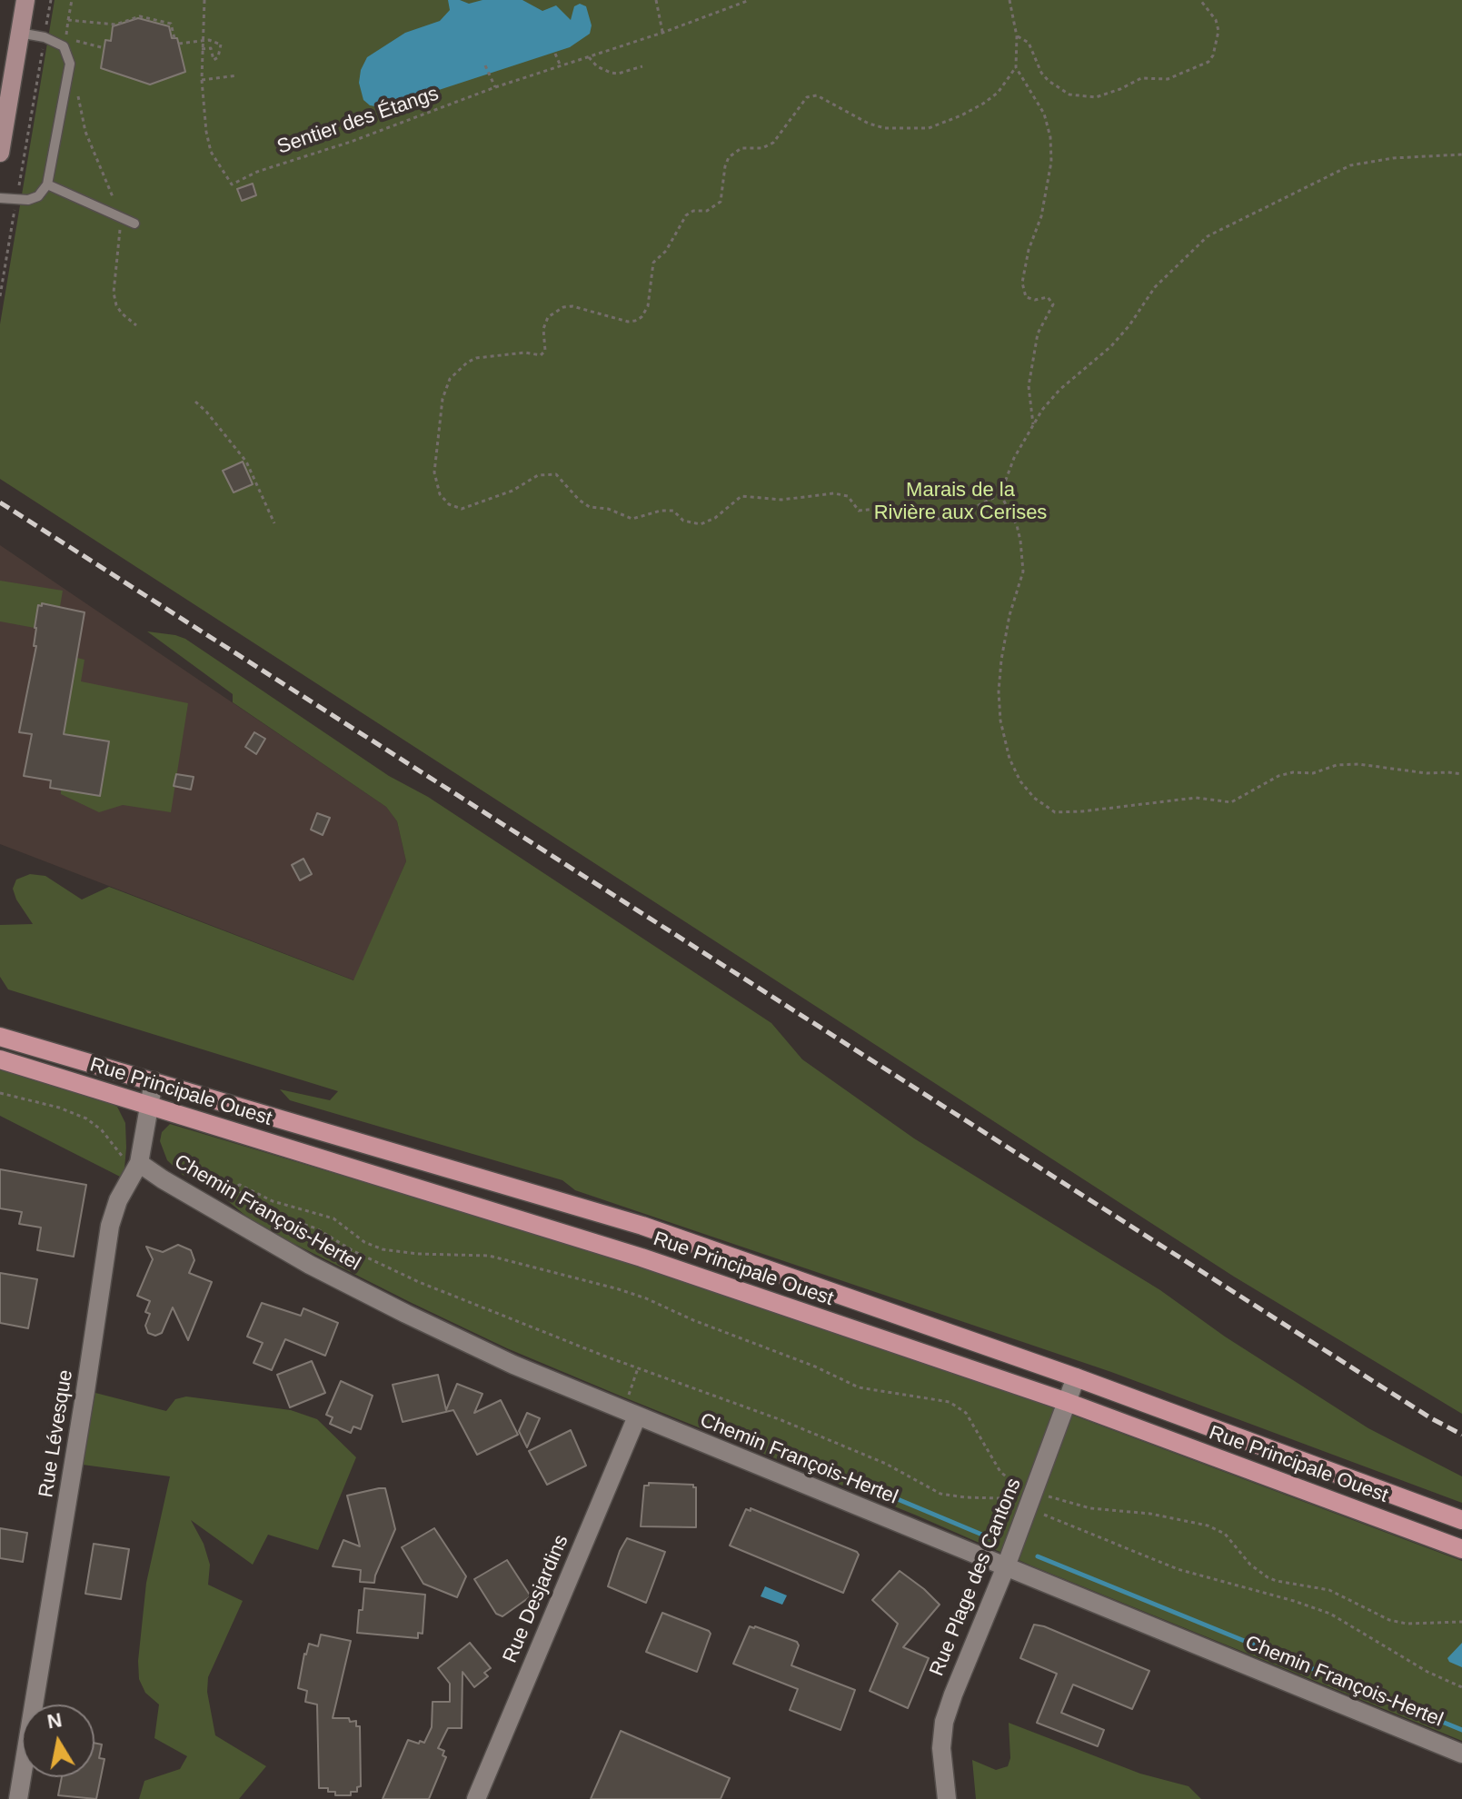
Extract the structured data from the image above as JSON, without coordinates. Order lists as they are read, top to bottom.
{
  "streets": {
    "main road": ["Rue Principale Ouest"],
    "street": [
      "Chemin François-Hertel",
      "Rue Lévesque",
      "Rue Plage des Cantons",
      "Rue Desjardins"
    ],
    "path": ["Sentier des Étangs"]
  },
  "crossings": [
    ["Rue Principale Ouest", "Rue Lévesque"],
    ["Rue Principale Ouest", "Rue Plage des Cantons"],
    ["Chemin François-Hertel", "Rue Lévesque"],
    ["Chemin François-Hertel", "Rue Plage des Cantons"],
    ["Chemin François-Hertel", "Rue Desjardins"]
  ],
  "parks": ["Marais de la Rivière aux Cerises"],
  "north": "top"
}
